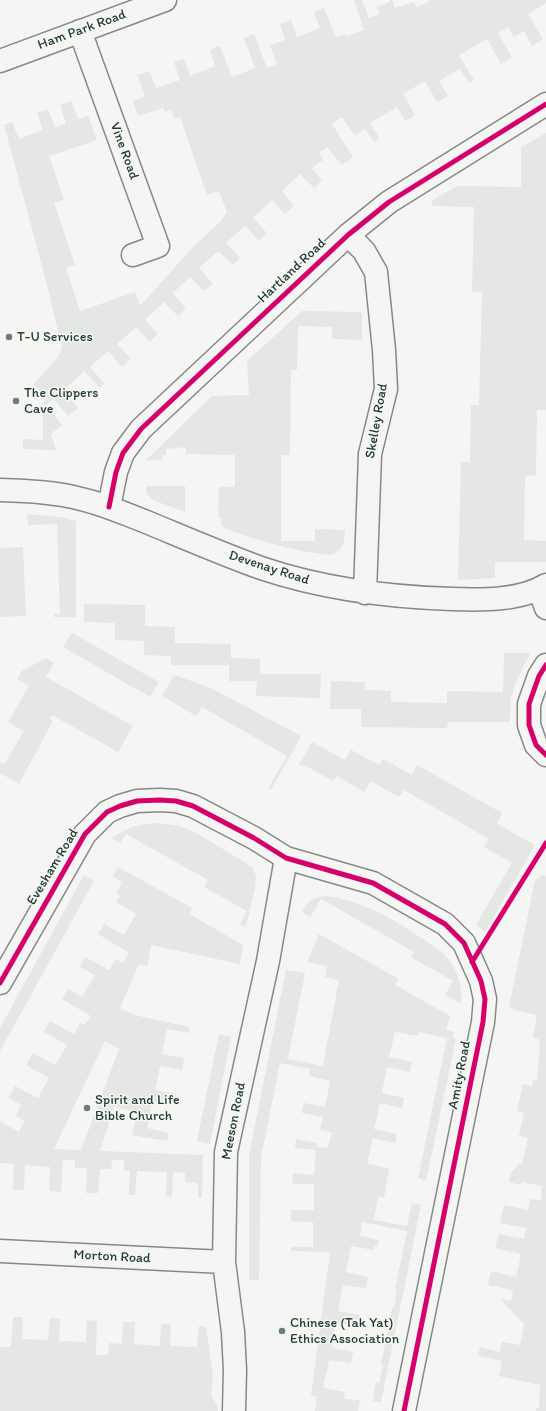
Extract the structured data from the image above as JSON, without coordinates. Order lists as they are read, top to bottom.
{
  "streets": {
    "street": [
      "Ham Park Road",
      "Vine Road",
      "Hartland Road",
      "Skelley Road",
      "Devenay Road",
      "Evesham Road",
      "Amity Road",
      "Meeson Road",
      "Morton Road"
    ]
  },
  "crossings": [
    ["Ham Park Road", "Vine Road"],
    ["Hartland Road", "Skelley Road"],
    ["Hartland Road", "Devenay Road"],
    ["Skelley Road", "Devenay Road"],
    ["Evesham Road", "Amity Road"],
    ["Evesham Road", "Meeson Road"],
    ["Amity Road", "Meeson Road"],
    ["Meeson Road", "Morton Road"]
  ],
  "places": [
    "T-U Services",
    "The Clippers Cave",
    "Spirit and Life Bible Church",
    "Chinese (Tak Yat) Ethics Association"
  ]
}
